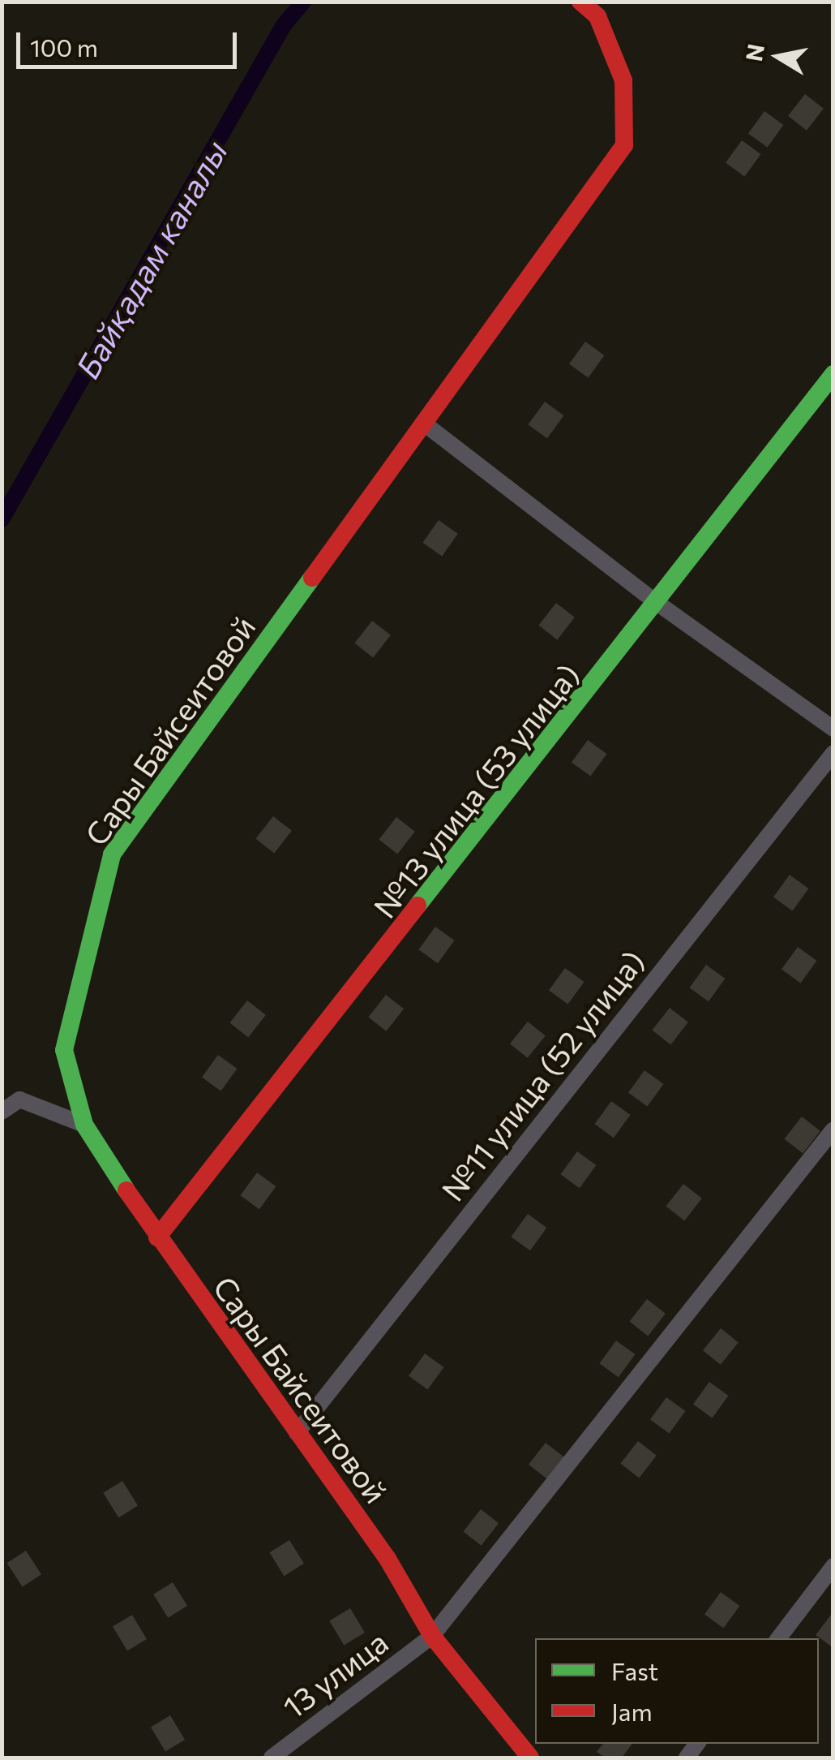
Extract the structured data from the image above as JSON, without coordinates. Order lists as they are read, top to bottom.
{
  "streets": {
    "street": [
      "Сары Байсеитовой",
      "№13 улица (53 улица)",
      "№11 улица (52 улица)",
      "13 улица"
    ]
  },
  "crossings": [
    ["Сары Байсеитовой", "№13 улица (53 улица)"],
    ["Сары Байсеитовой", "№11 улица (52 улица)"],
    ["Сары Байсеитовой", "13 улица"]
  ],
  "water": ["Байқадам каналы"],
  "legend": ["Fast", "Jam"],
  "scale_bar": "100 m",
  "north": "left"
}
